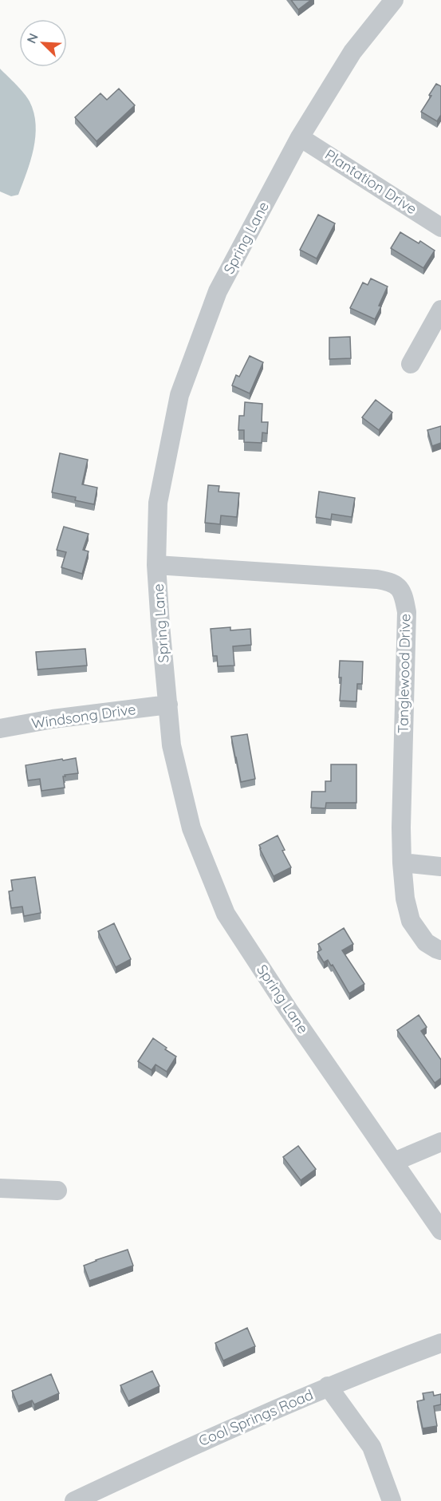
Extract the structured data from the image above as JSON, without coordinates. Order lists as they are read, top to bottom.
{
  "streets": {
    "street": [
      "Plantation Drive",
      "Spring Lane",
      "Tanglewood Drive",
      "Windsong Drive",
      "Cool Springs Road"
    ]
  },
  "crossings": [
    ["Plantation Drive", "Spring Lane"],
    ["Spring Lane", "Tanglewood Drive"],
    ["Spring Lane", "Windsong Drive"]
  ],
  "north": "top left"
}
